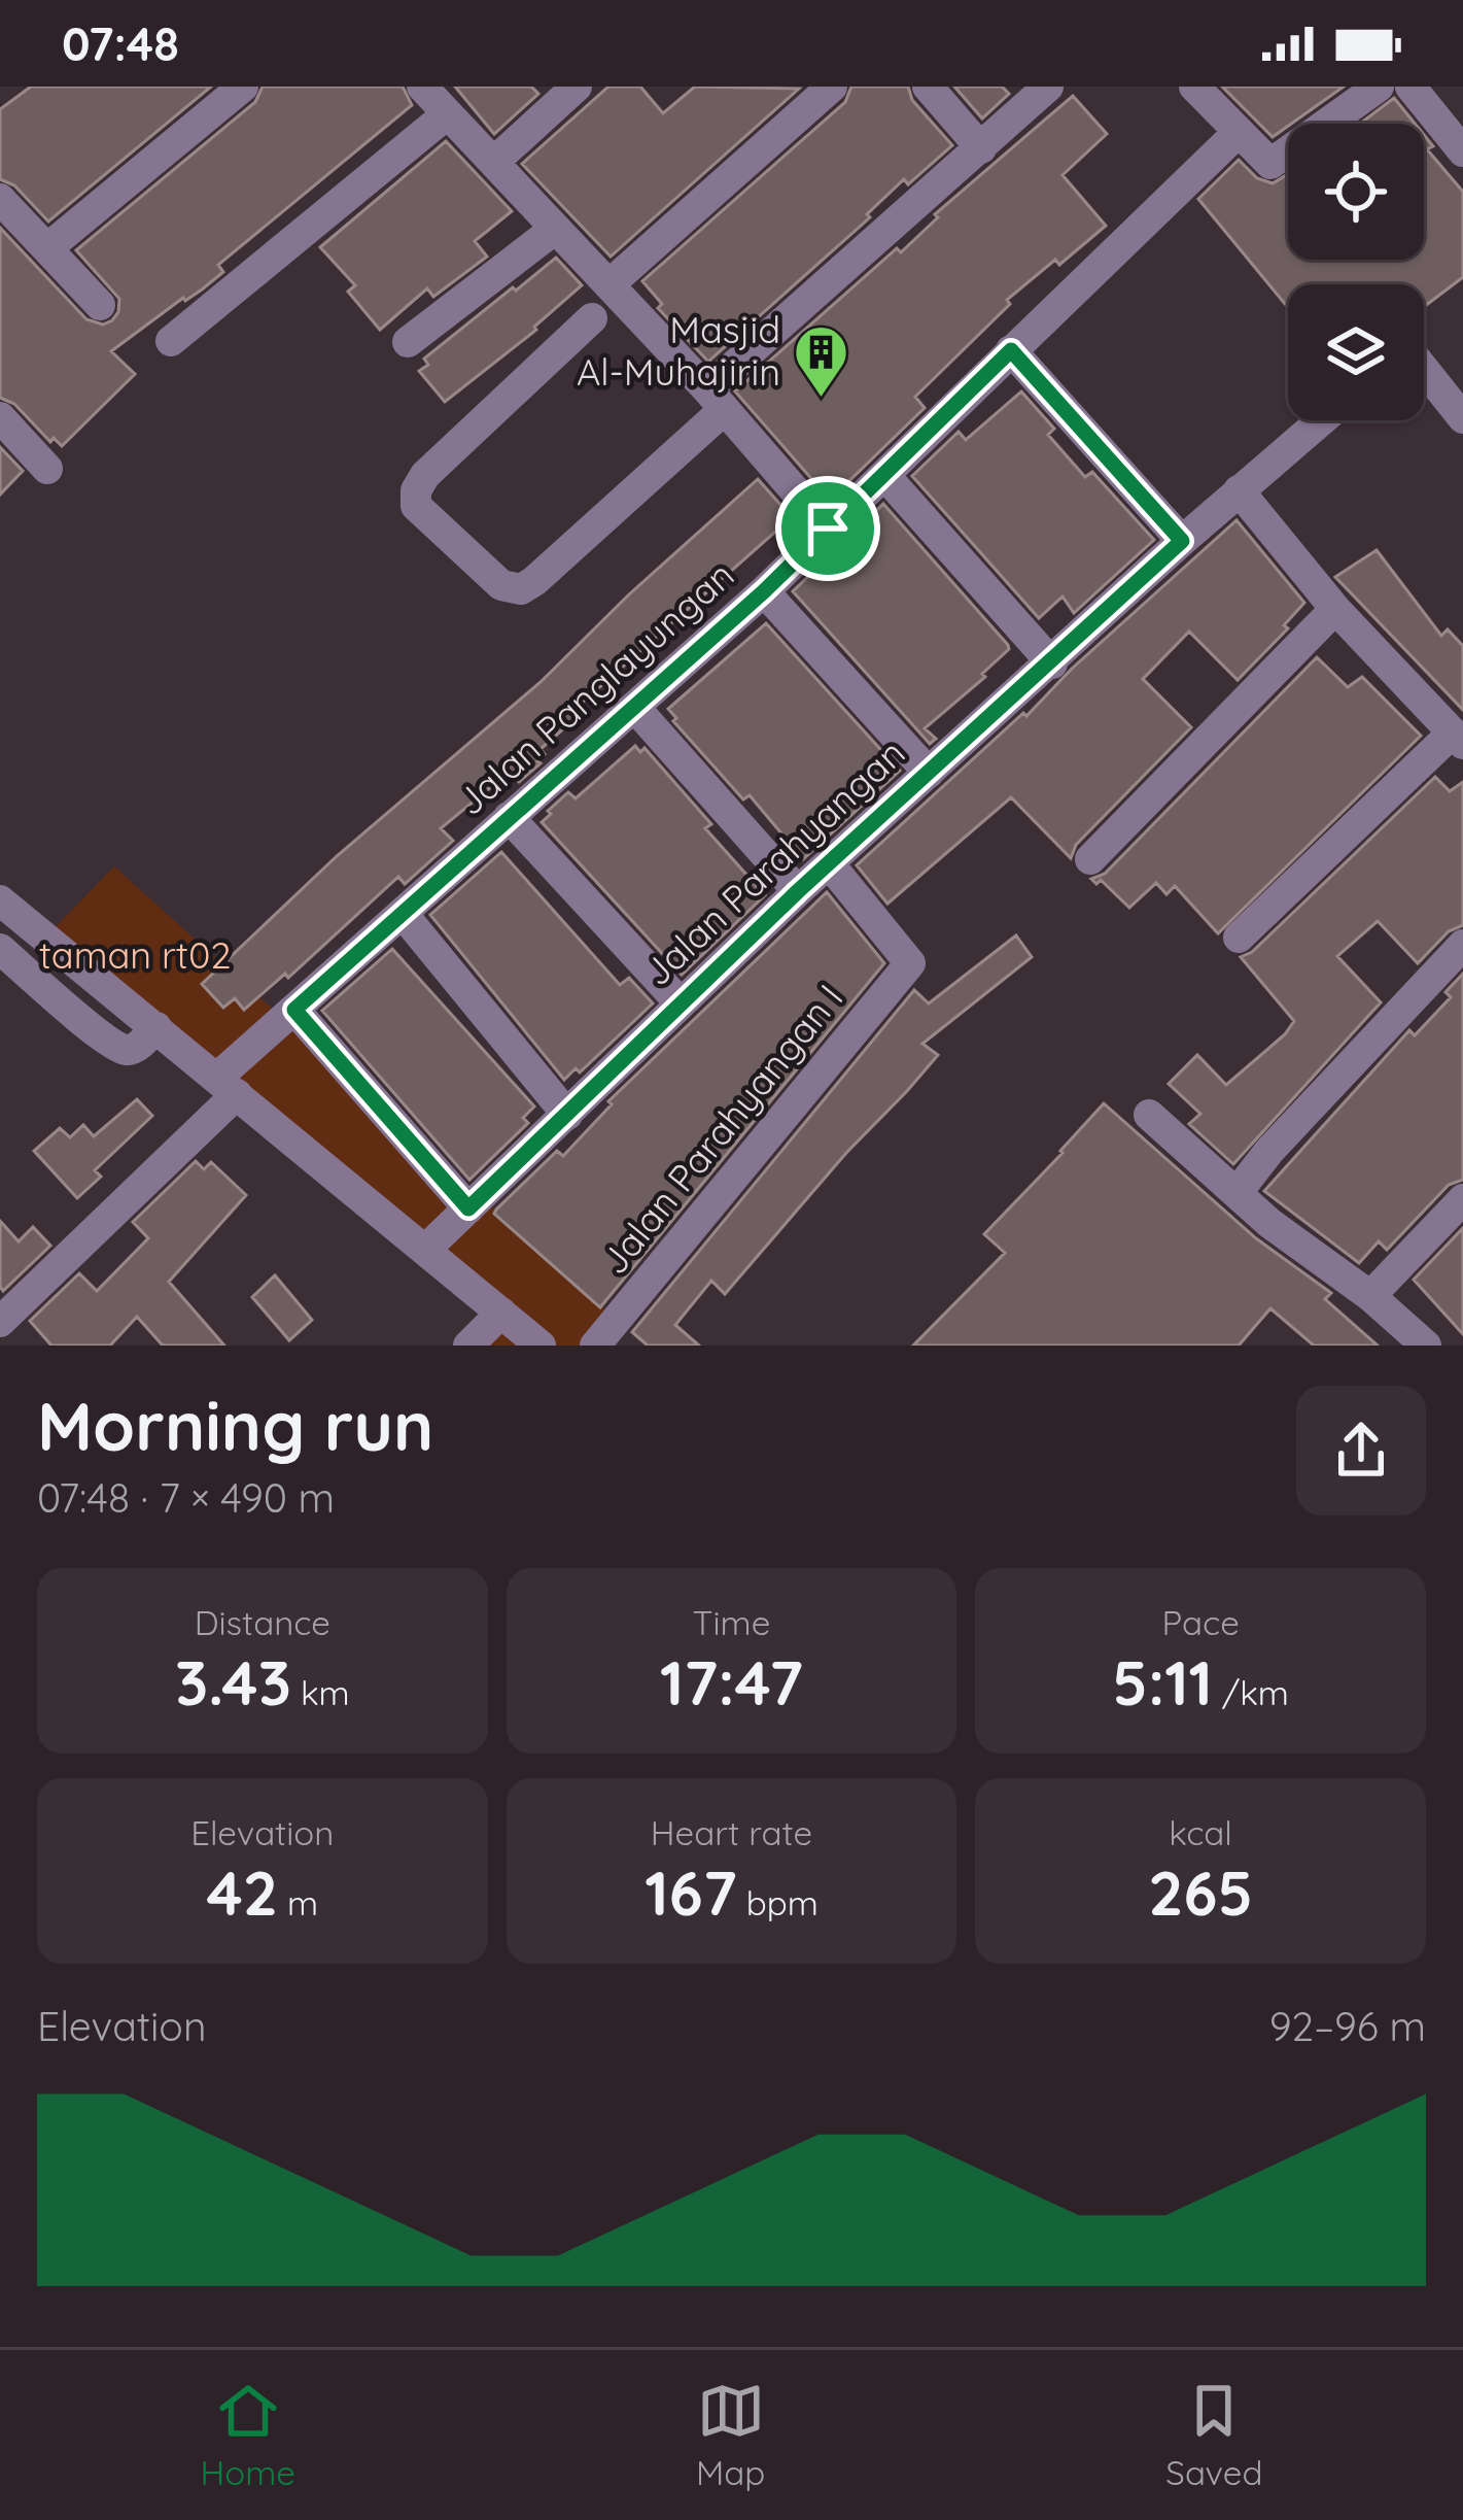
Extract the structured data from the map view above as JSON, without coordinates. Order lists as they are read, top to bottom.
{
  "streets": {
    "street": ["Jalan Panglayungan", "Jalan Parahyangan", "Jalan Parahyangan I"]
  },
  "crossings": [
    ["Jalan Parahyangan", "Jalan Parahyangan I"]
  ],
  "parks": ["taman rt02"],
  "places": {
    "building": ["Masjid Al-Muhajirin"]
  },
  "page": {
    "status": "07:48",
    "heading": ["Morning run", "07:48 · 7 × 490 m"],
    "stats": [
      ["Distance", "3.43 km"],
      ["Time", "17:47"],
      ["Pace", "5:11 /km"],
      ["Elevation", "42 m"],
      ["Heart rate", "167 bpm"],
      ["kcal", "265"]
    ],
    "chart": ["Elevation", "92–96 m"],
    "tabs": ["Home", "Map", "Saved"]
  }
}
